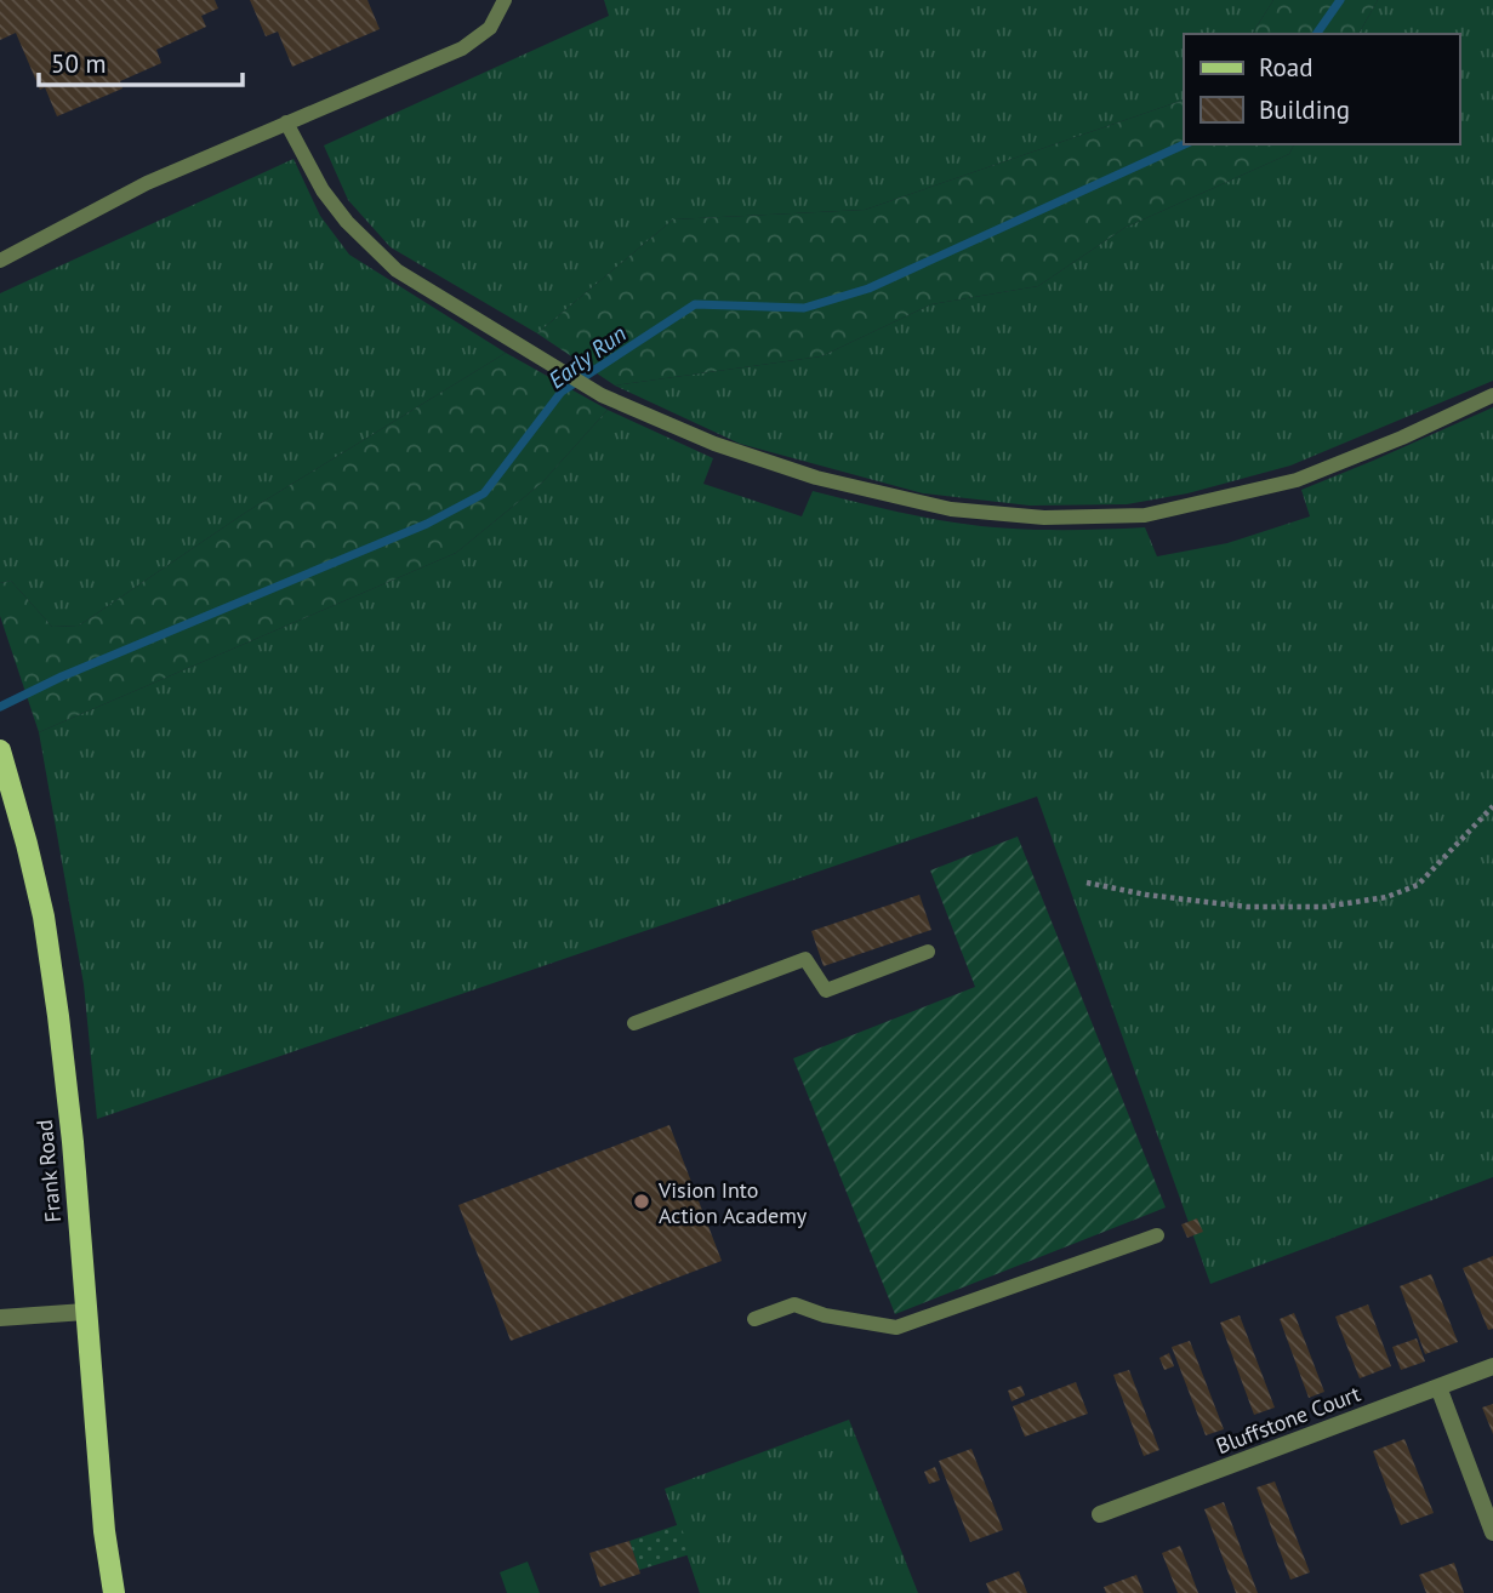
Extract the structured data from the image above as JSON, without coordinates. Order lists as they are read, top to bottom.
{
  "streets": {
    "main road": ["Frank Road"],
    "street": ["Bluffstone Court"]
  },
  "water": ["Early Run"],
  "places": ["Vision Into Action Academy"],
  "legend": ["Road", "Building"],
  "scale_bar": "50 m"
}
